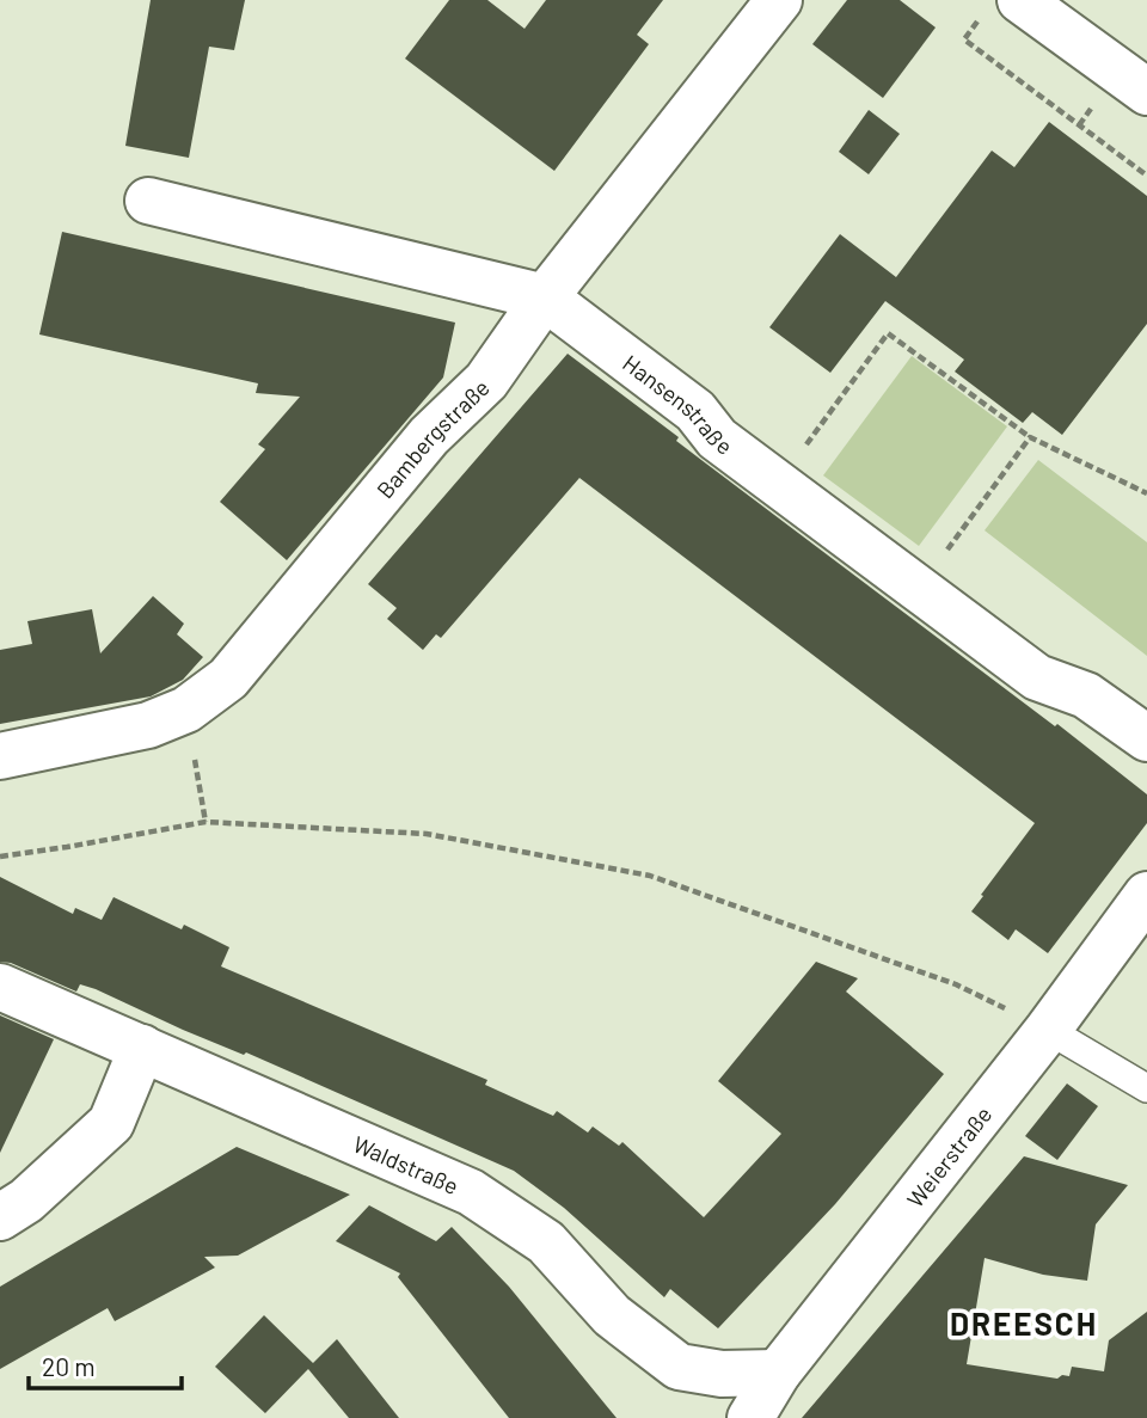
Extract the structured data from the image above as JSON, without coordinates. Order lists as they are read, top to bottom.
{
  "streets": {
    "street": [
      "Hansenstraße",
      "Bambergstraße",
      "Weierstraße",
      "Waldstraße"
    ]
  },
  "crossings": [
    ["Hansenstraße", "Bambergstraße"],
    ["Weierstraße", "Waldstraße"]
  ],
  "districts": ["DREESCH"],
  "scale_bar": "20 m"
}
